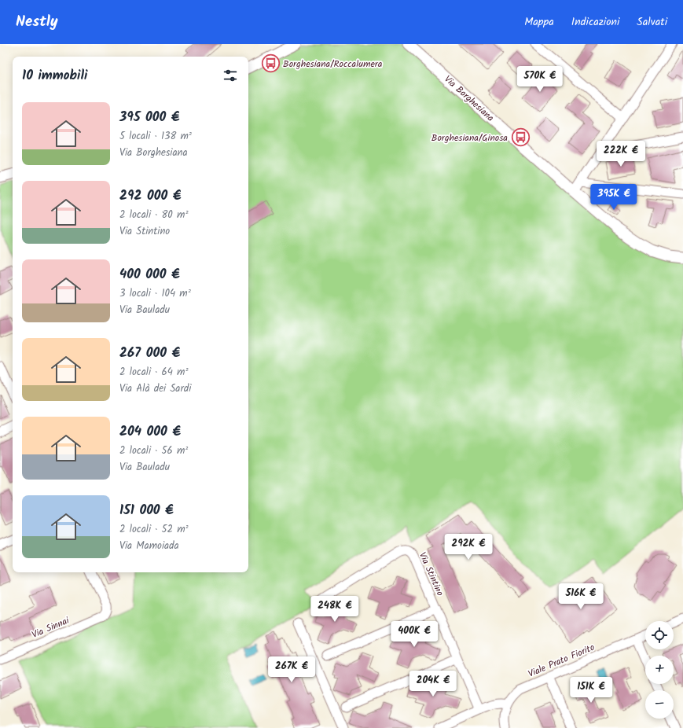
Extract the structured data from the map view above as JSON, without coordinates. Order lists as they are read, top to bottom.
{
  "streets": {
    "street": [
      "Via Borghesiana",
      "Via Stintino",
      "Via Sinnai",
      "Viale Prato Fiorito"
    ]
  },
  "places": {
    "bus stop": ["Borghesiana/Roccalumera", "Borghesiana/Ginosa"]
  },
  "page": {
    "header": "Nestly",
    "nav": ["Mappa", "Indicazioni", "Salvati"],
    "heading": "10 immobili",
    "price": [
      "570K €",
      "222K €",
      "395K €",
      "292K €",
      "516K €",
      "248K €",
      "400K €",
      "267K €",
      "204K €",
      "151K €"
    ],
    "list": [
      {
        "name": "395 000 €",
        "note": "5 locali · 138 m² · Via Borghesiana"
      },
      {
        "name": "292 000 €",
        "note": "2 locali · 80 m² · Via Stintino"
      },
      {
        "name": "400 000 €",
        "note": "3 locali · 104 m² · Via Bauladu"
      },
      {
        "name": "267 000 €",
        "note": "2 locali · 64 m² · Via Alà dei Sardi"
      },
      {
        "name": "204 000 €",
        "note": "2 locali · 56 m² · Via Bauladu"
      },
      {
        "name": "151 000 €",
        "note": "2 locali · 52 m² · Via Mamoiada"
      }
    ],
    "map_buttons": ["+", "−"]
  }
}
